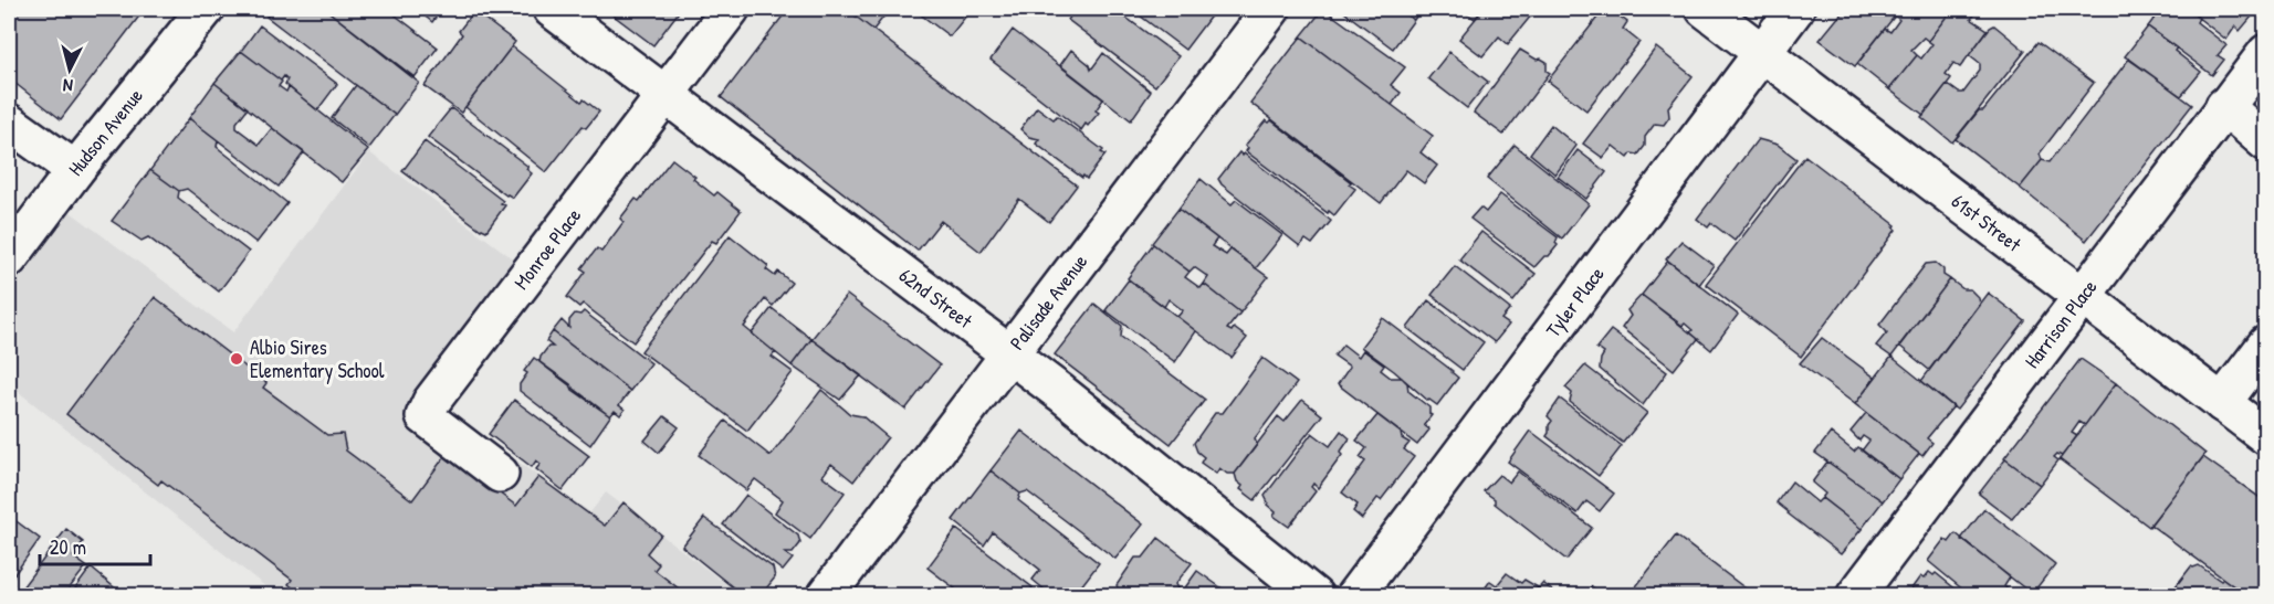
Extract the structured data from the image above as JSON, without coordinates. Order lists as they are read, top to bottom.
{
  "streets": {
    "street": [
      "Hudson Avenue",
      "61st Street",
      "Monroe Place",
      "62nd Street",
      "Palisade Avenue",
      "Tyler Place",
      "Harrison Place"
    ]
  },
  "crossings": [
    ["61st Street", "Tyler Place"],
    ["61st Street", "Harrison Place"],
    ["Monroe Place", "62nd Street"],
    ["62nd Street", "Palisade Avenue"]
  ],
  "places": ["Albio Sires Elementary School"],
  "scale_bar": "20 m",
  "north": "bottom"
}
